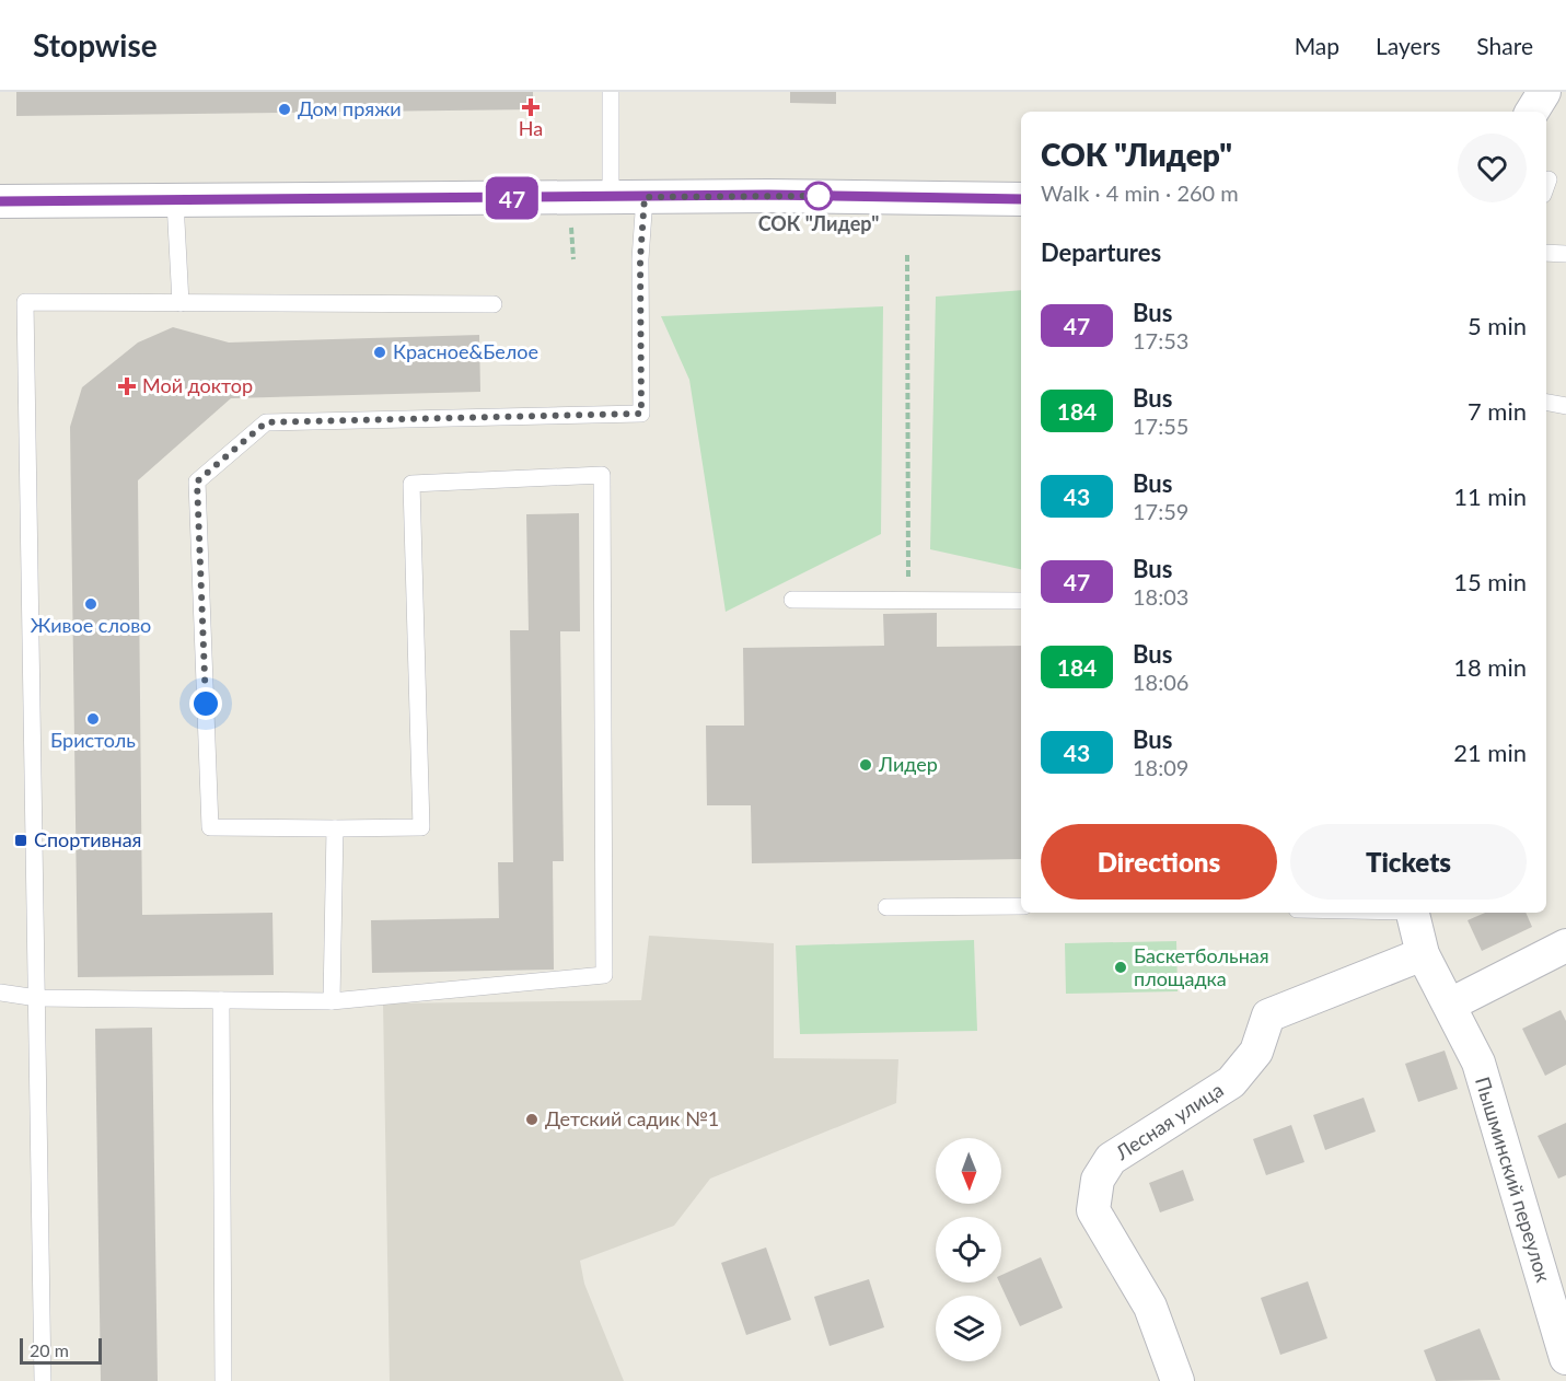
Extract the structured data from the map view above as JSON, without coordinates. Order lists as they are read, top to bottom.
{
  "streets": {
    "street": ["Лесная улица", "Пышминский переулок"]
  },
  "crossings": [
    ["Лесная улица", "Пышминский переулок"]
  ],
  "places": {
    "health": ["На", "Мой доктор"],
    "other": [
      "Дом пряжи",
      "СОК \"Лидер\"",
      "Красное&Белое",
      "Живое слово",
      "Бристоль",
      "Лидер",
      "Баскетбольная площадка",
      "Детский садик №1"
    ],
    "transit": ["Спортивная"]
  },
  "lines": ["bus line 47"],
  "scale_bar": "20 m",
  "north": "bottom",
  "page": {
    "header": "Stopwise",
    "nav": ["Map", "Layers", "Share"],
    "on_map": "47",
    "heading": [
      ["СОК \"Лидер\"", "Walk · 4 min · 260 m"],
      "Departures"
    ],
    "list": [
      {
        "mark": "47",
        "name": "Bus",
        "note": "17:53",
        "value": "5 min"
      },
      {
        "mark": "184",
        "name": "Bus",
        "note": "17:55",
        "value": "7 min"
      },
      {
        "mark": "43",
        "name": "Bus",
        "note": "17:59",
        "value": "11 min"
      },
      {
        "mark": "47",
        "name": "Bus",
        "note": "18:03",
        "value": "15 min"
      },
      {
        "mark": "184",
        "name": "Bus",
        "note": "18:06",
        "value": "18 min"
      },
      {
        "mark": "43",
        "name": "Bus",
        "note": "18:09",
        "value": "21 min"
      }
    ],
    "buttons": ["Directions", "Tickets"],
    "scale": "20 m"
  }
}
